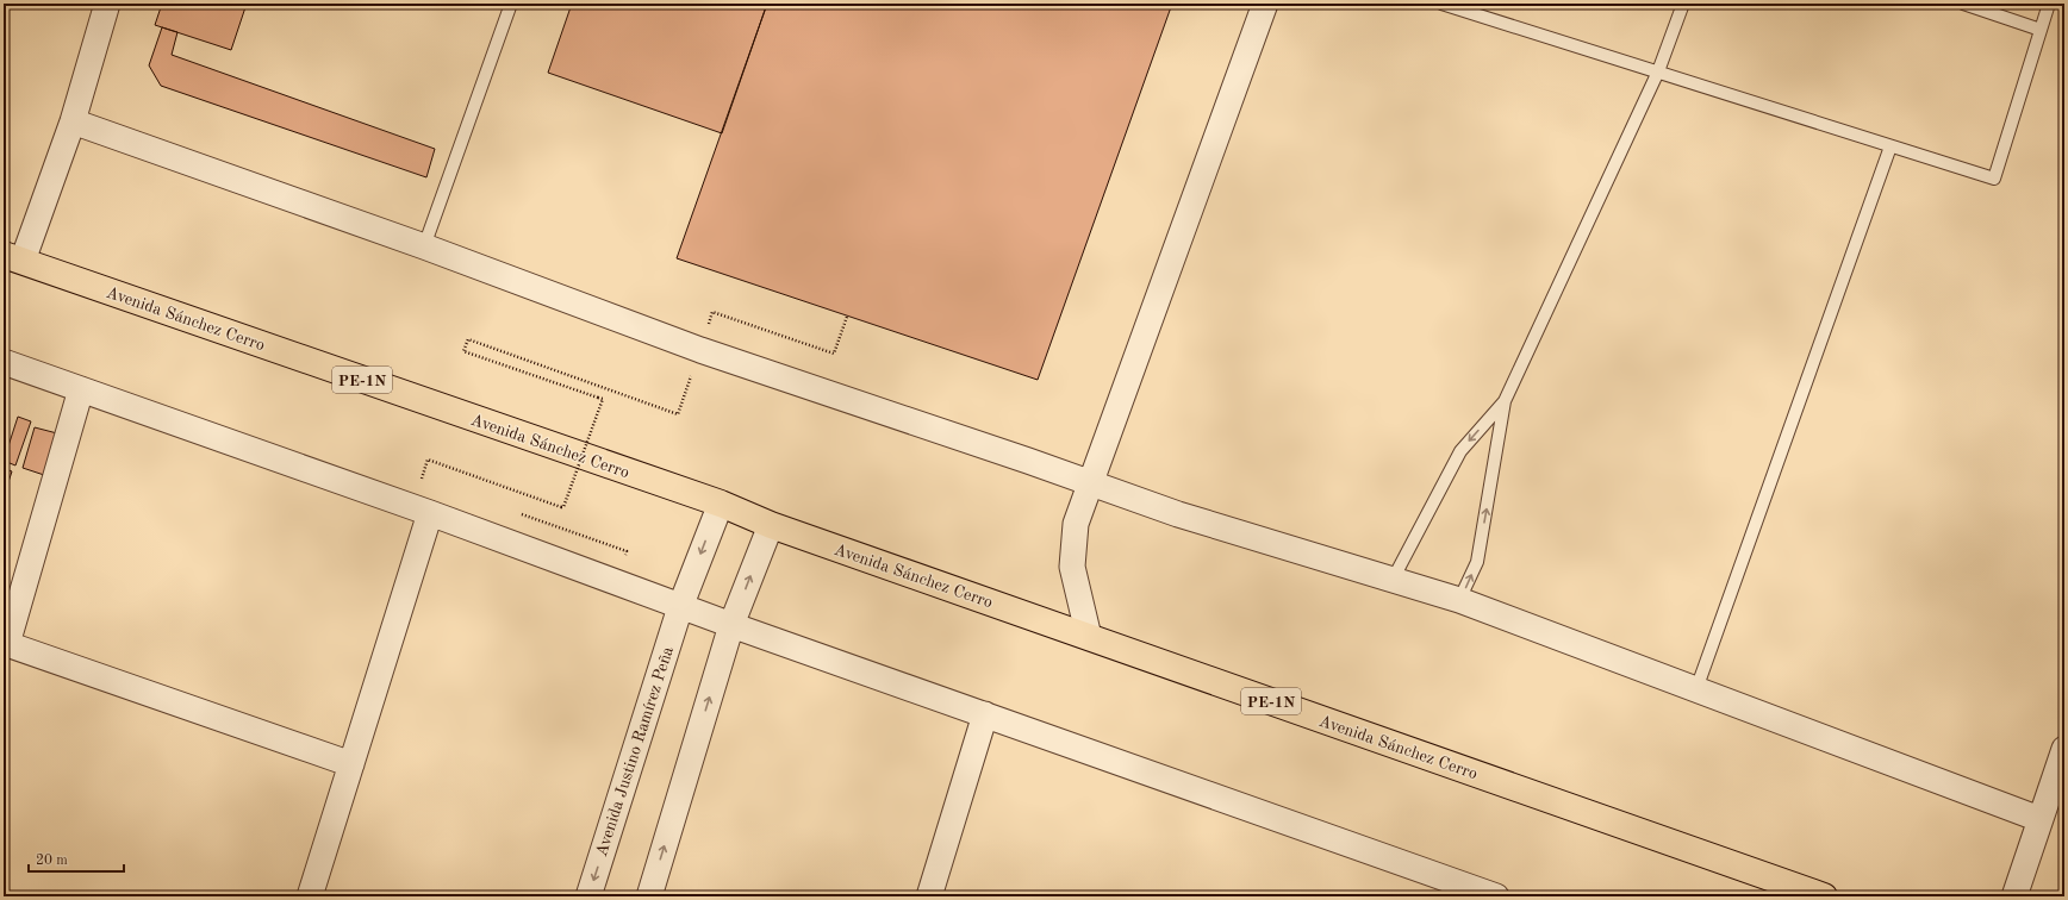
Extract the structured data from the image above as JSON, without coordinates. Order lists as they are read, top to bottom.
{
  "streets": {
    "highway": ["Avenida Sánchez Cerro", "PE-1N"],
    "street": ["Avenida Justino Ramírez Peña"]
  },
  "crossings": [
    ["Avenida Sánchez Cerro", "Avenida Justino Ramírez Peña"]
  ],
  "scale_bar": "20 m"
}
